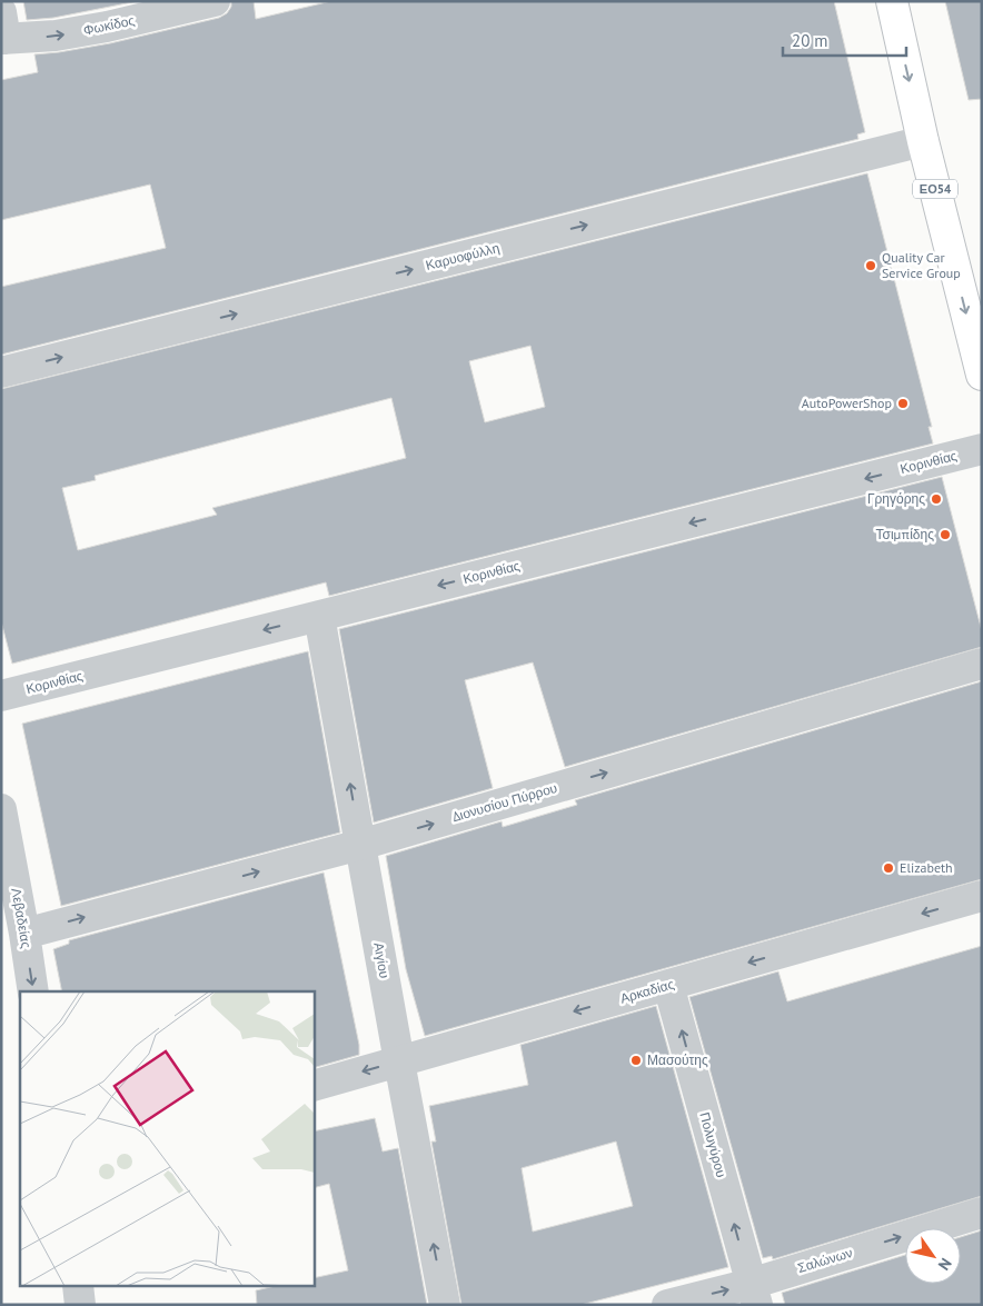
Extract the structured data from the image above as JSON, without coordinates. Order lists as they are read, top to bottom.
{
  "streets": {
    "main road": ["ΕΟ54"],
    "street": [
      "Φωκίδος",
      "Καρυοφύλλη",
      "Κορινθίας",
      "Διονυσίου Πύρρου",
      "Λεβαδείας",
      "Αιγίου",
      "Αρκαδίας",
      "Πολυγύρου",
      "Σαλώνων"
    ]
  },
  "crossings": [
    ["ΕΟ54", "Καρυοφύλλη"],
    ["Κορινθίας", "Αιγίου"],
    ["Διονυσίου Πύρρου", "Λεβαδείας"],
    ["Διονυσίου Πύρρου", "Αιγίου"],
    ["Αιγίου", "Αρκαδίας"],
    ["Αρκαδίας", "Πολυγύρου"],
    ["Πολυγύρου", "Σαλώνων"]
  ],
  "one_way": [
    "Φωκίδος",
    "Καρυοφύλλη",
    "Κορινθίας",
    "Διονυσίου Πύρρου",
    "Αιγίου",
    "Αρκαδίας",
    "Πολυγύρου",
    "Σαλώνων"
  ],
  "places": [
    "Quality Car Service Group",
    "AutoPowerShop",
    "Γρηγόρης",
    "Τσιμπίδης",
    "Elizabeth",
    "Μασούτης"
  ],
  "scale_bar": "20 m",
  "north": "bottom right"
}
